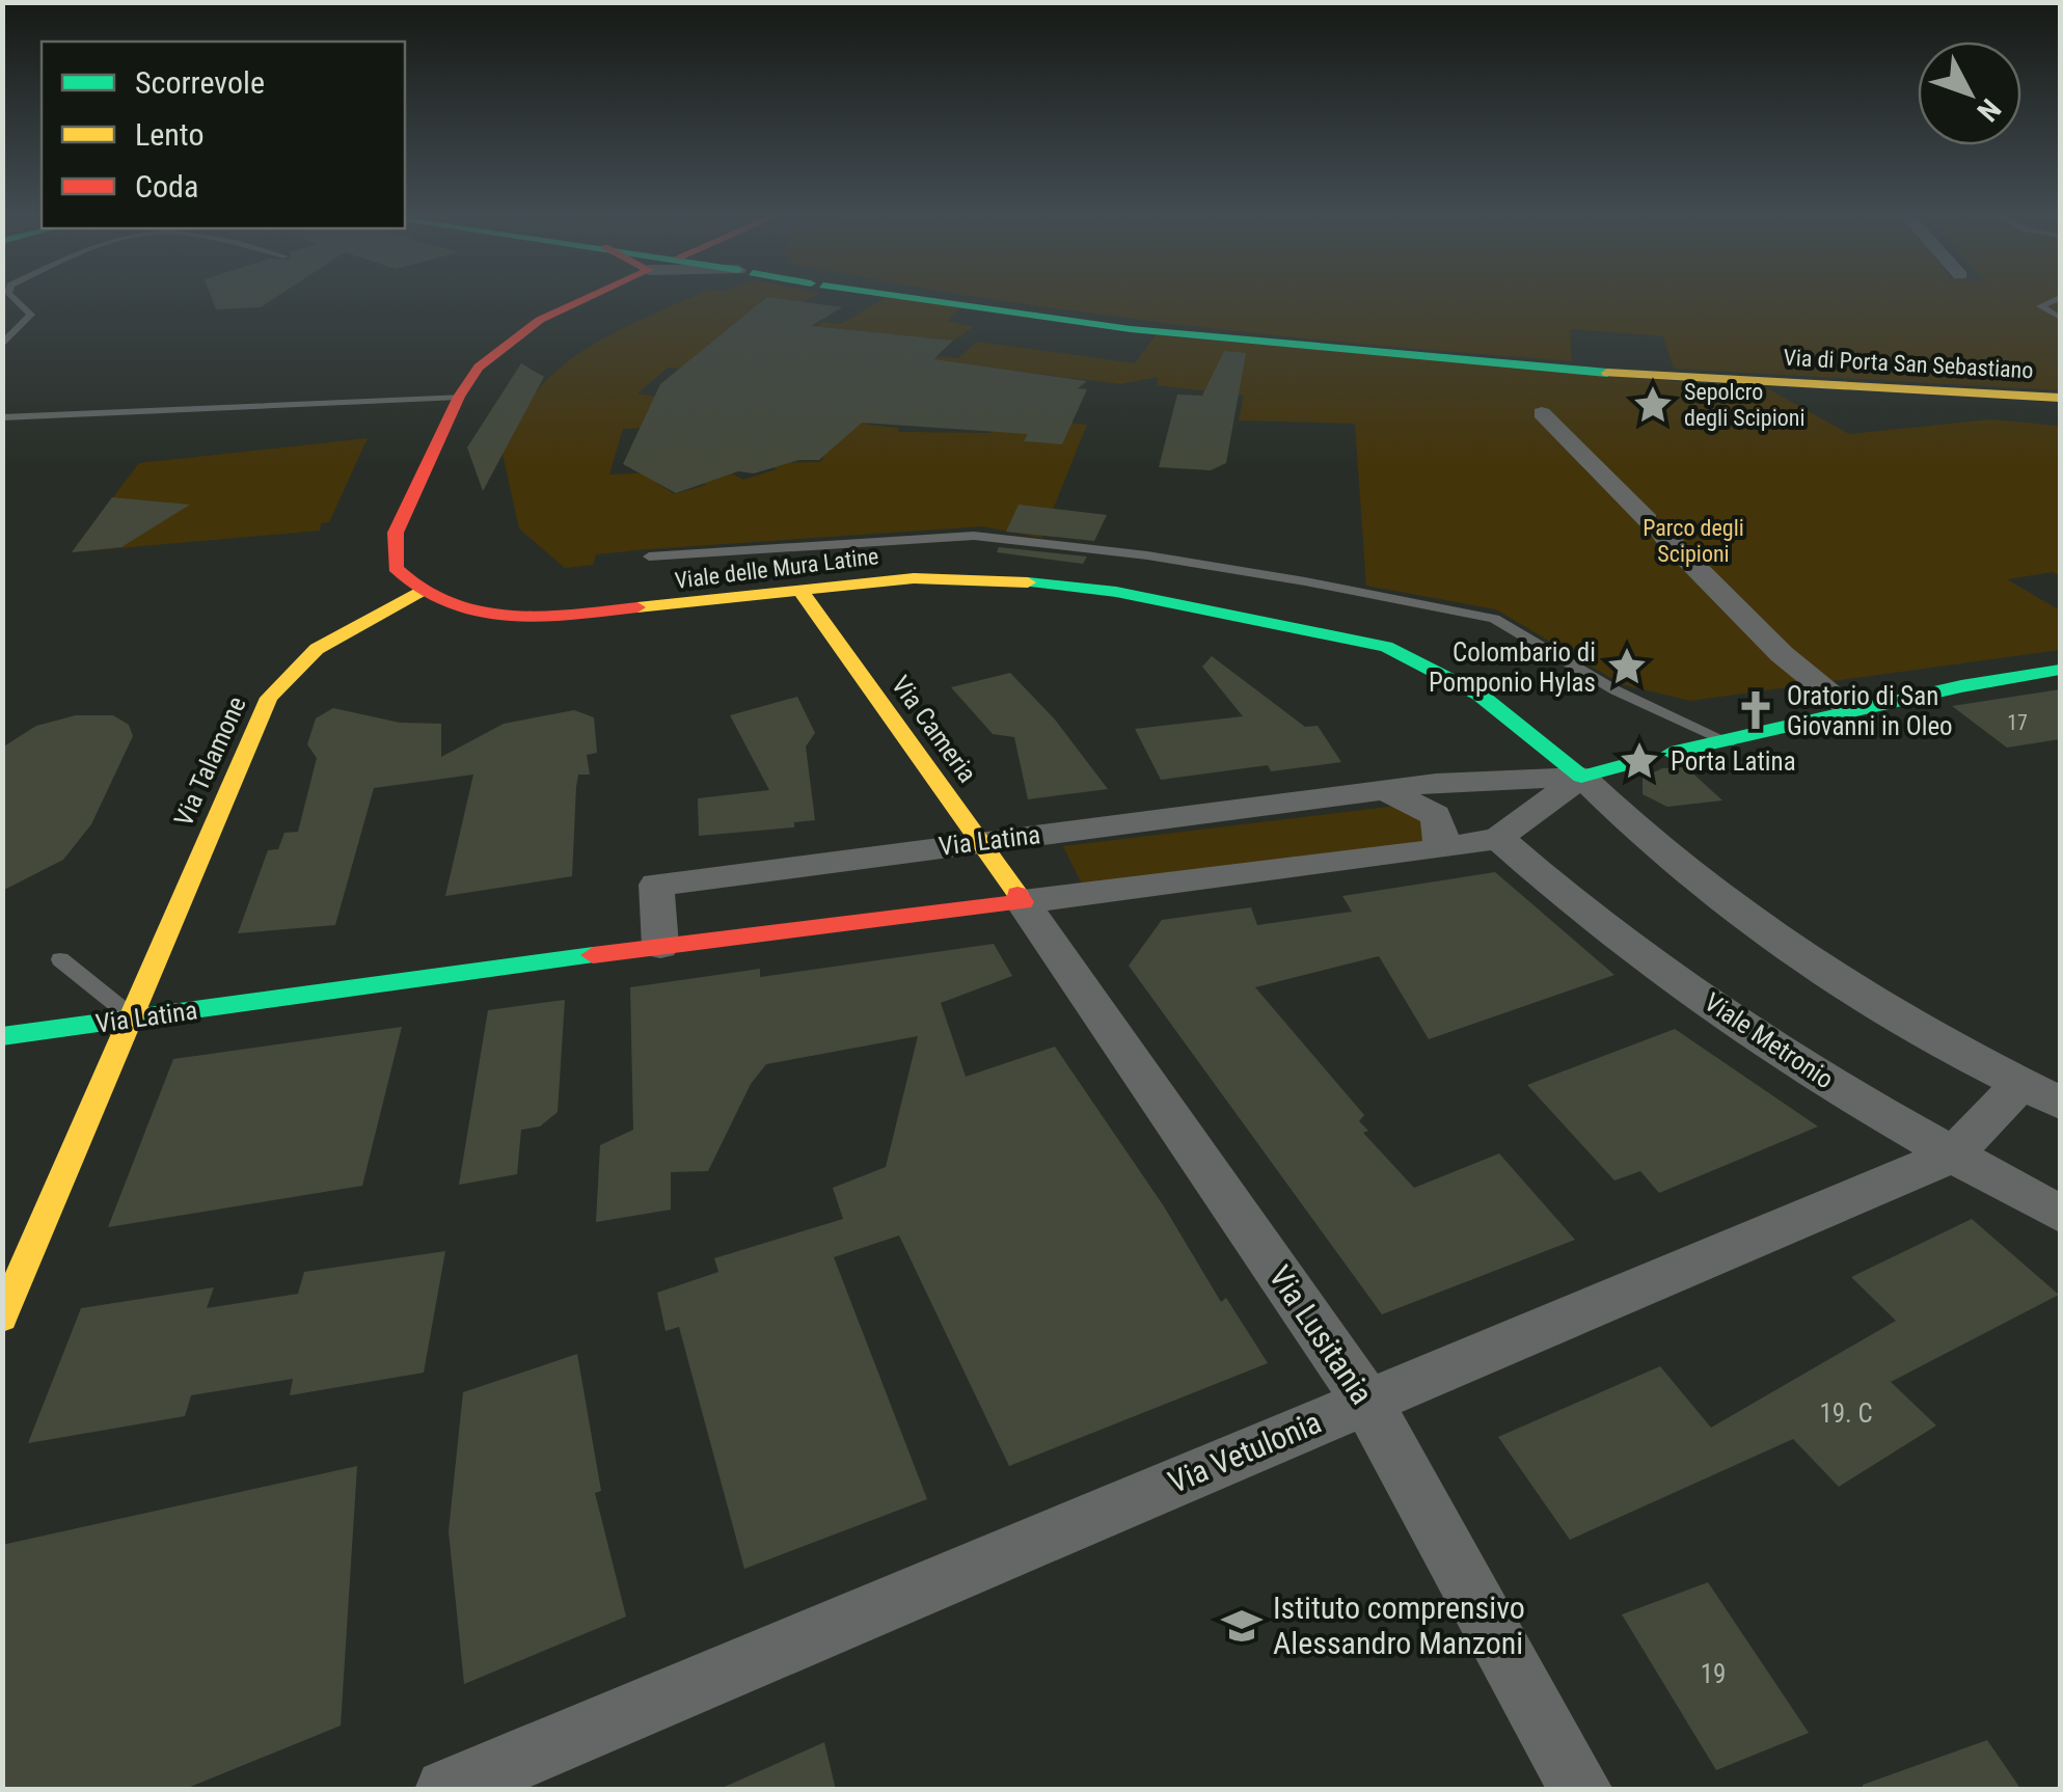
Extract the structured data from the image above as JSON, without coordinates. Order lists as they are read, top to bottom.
{
  "streets": {
    "street": [
      "Via di Porta San Sebastiano",
      "Viale delle Mura Latine",
      "Via Cameria",
      "Via Talamone",
      "Via Latina",
      "Viale Metronio",
      "Via Lusitania",
      "Via Vetulonia"
    ]
  },
  "crossings": [
    ["Viale delle Mura Latine", "Via Cameria"],
    ["Viale delle Mura Latine", "Via Talamone"],
    ["Viale delle Mura Latine", "Via Latina"],
    ["Via Cameria", "Via Latina"],
    ["Via Cameria", "Via Lusitania"],
    ["Via Talamone", "Via Latina"],
    ["Via Latina", "Viale Metronio"],
    ["Via Latina", "Via Lusitania"],
    ["Viale Metronio", "Via Vetulonia"],
    ["Via Lusitania", "Via Vetulonia"]
  ],
  "parks": ["Parco degli Scipioni"],
  "places": {
    "place": ["Sepolcro degli Scipioni", "Colombario di Pomponio Hylas", "Porta Latina"],
    "church": ["Oratorio di San Giovanni in Oleo"],
    "school or university": ["Istituto comprensivo Alessandro Manzoni"]
  },
  "house_numbers": ["17", "19. С", "19"],
  "legend": ["Scorrevole", "Lento", "Coda"],
  "north": "bottom right"
}
